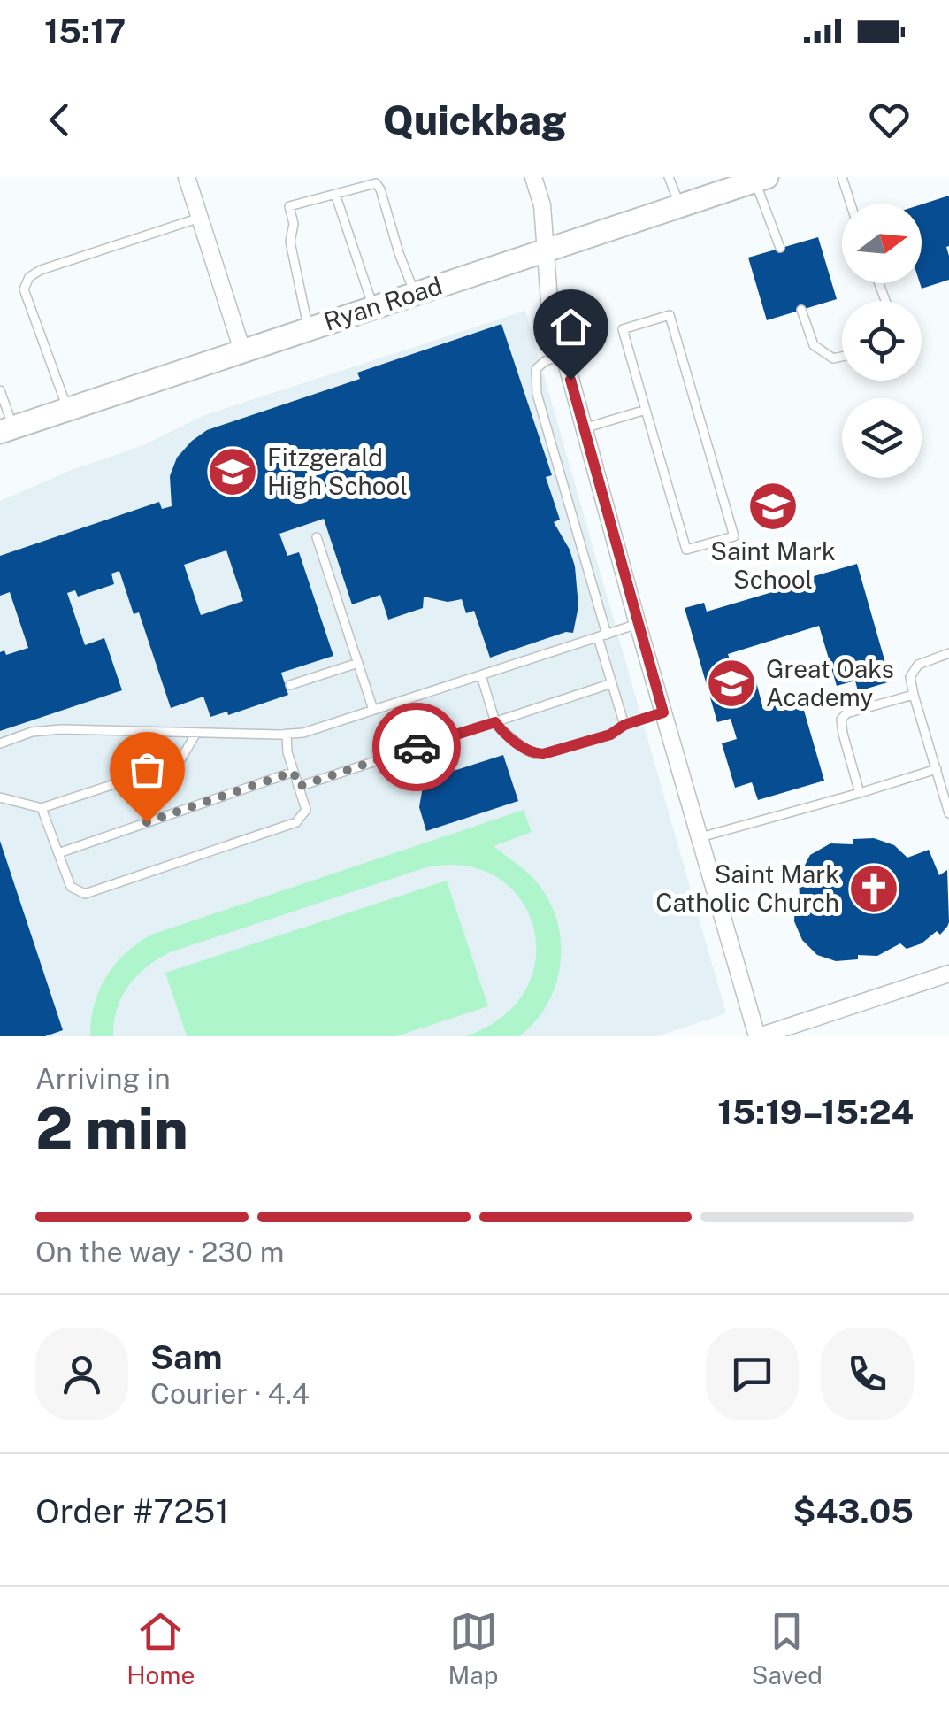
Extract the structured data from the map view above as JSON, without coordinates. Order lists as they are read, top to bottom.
{
  "streets": {
    "main road": ["Ryan Road"]
  },
  "places": {
    "school or university": ["Fitzgerald High School", "Saint Mark School", "Great Oaks Academy"],
    "church": ["Saint Mark Catholic Church"]
  },
  "north": "right",
  "page": {
    "status": "15:17",
    "header": "Quickbag",
    "heading": ["2 min", "Arriving in", "15:19–15:24"],
    "panel": [
      "Sam",
      "Courier · 4.4",
      "Order #7251",
      "$43.05"
    ],
    "bar": "On the way · 230 m",
    "tabs": ["Home", "Map", "Saved"]
  }
}
